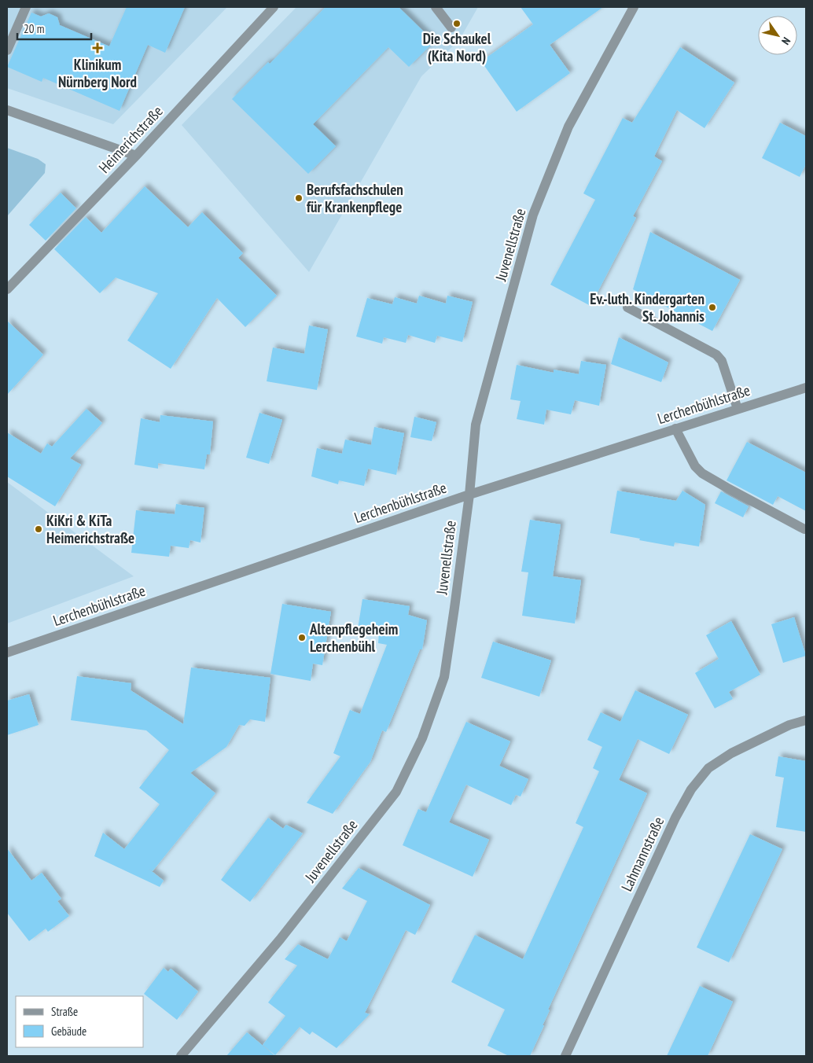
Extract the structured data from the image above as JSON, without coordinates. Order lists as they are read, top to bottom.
{
  "streets": {
    "street": [
      "Heimerichstraße",
      "Juvenellstraße",
      "Lerchenbühlstraße",
      "Lahmannstraße"
    ]
  },
  "crossings": [
    ["Juvenellstraße", "Lerchenbühlstraße"]
  ],
  "places": {
    "other": [
      "Die Schaukel (Kita Nord)",
      "Berufsfachschulen für Krankenpflege",
      "Ev.-luth. Kindergarten St. Johannis",
      "KiKri & KiTa Heimerichstraße",
      "Altenpflegeheim Lerchenbühl"
    ],
    "health": ["Klinikum Nürnberg Nord"]
  },
  "legend": ["Straße", "Gebäude"],
  "scale_bar": "20 m",
  "north": "bottom right"
}
